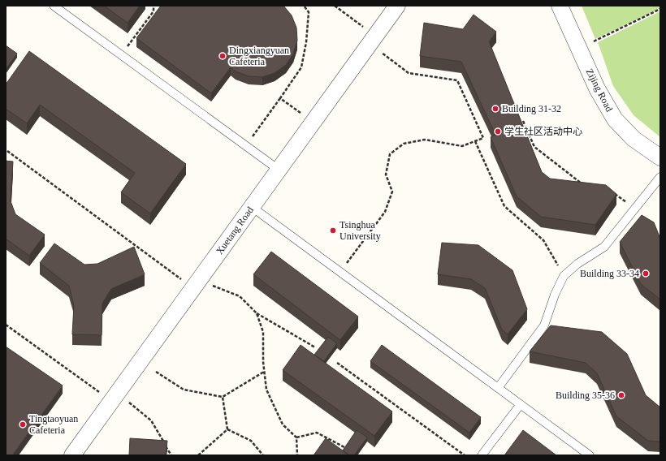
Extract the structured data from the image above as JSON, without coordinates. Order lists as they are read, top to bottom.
{
  "streets": {
    "street": ["Zijing Road", "Xuetang Road"]
  },
  "places": [
    "Dingxiangyuan Cafeteria",
    "Building 31-32",
    "学生社区活动中心",
    "Tsinghua University",
    "Building 33-34",
    "Building 35-36",
    "Tingtaoyuan Cafeteria"
  ]
}
